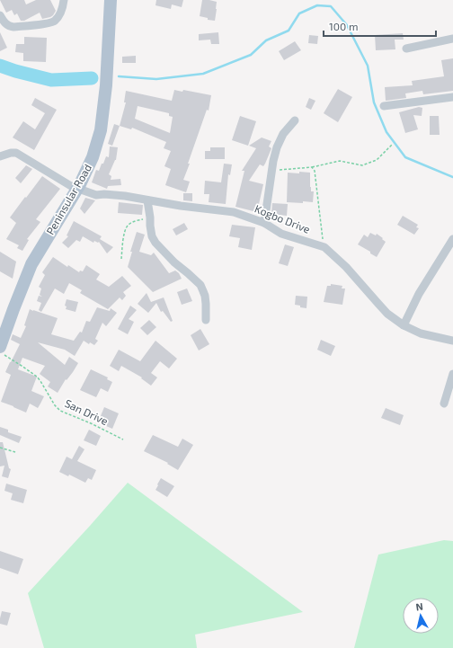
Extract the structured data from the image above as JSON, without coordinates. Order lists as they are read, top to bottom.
{
  "streets": {
    "main road": ["Peninsular Road"],
    "street": ["Kogbo Drive"],
    "path": ["San Drive"]
  },
  "crossings": [
    ["Peninsular Road", "Kogbo Drive"],
    ["Peninsular Road", "San Drive"]
  ],
  "scale_bar": "100 m",
  "north": "top"
}
